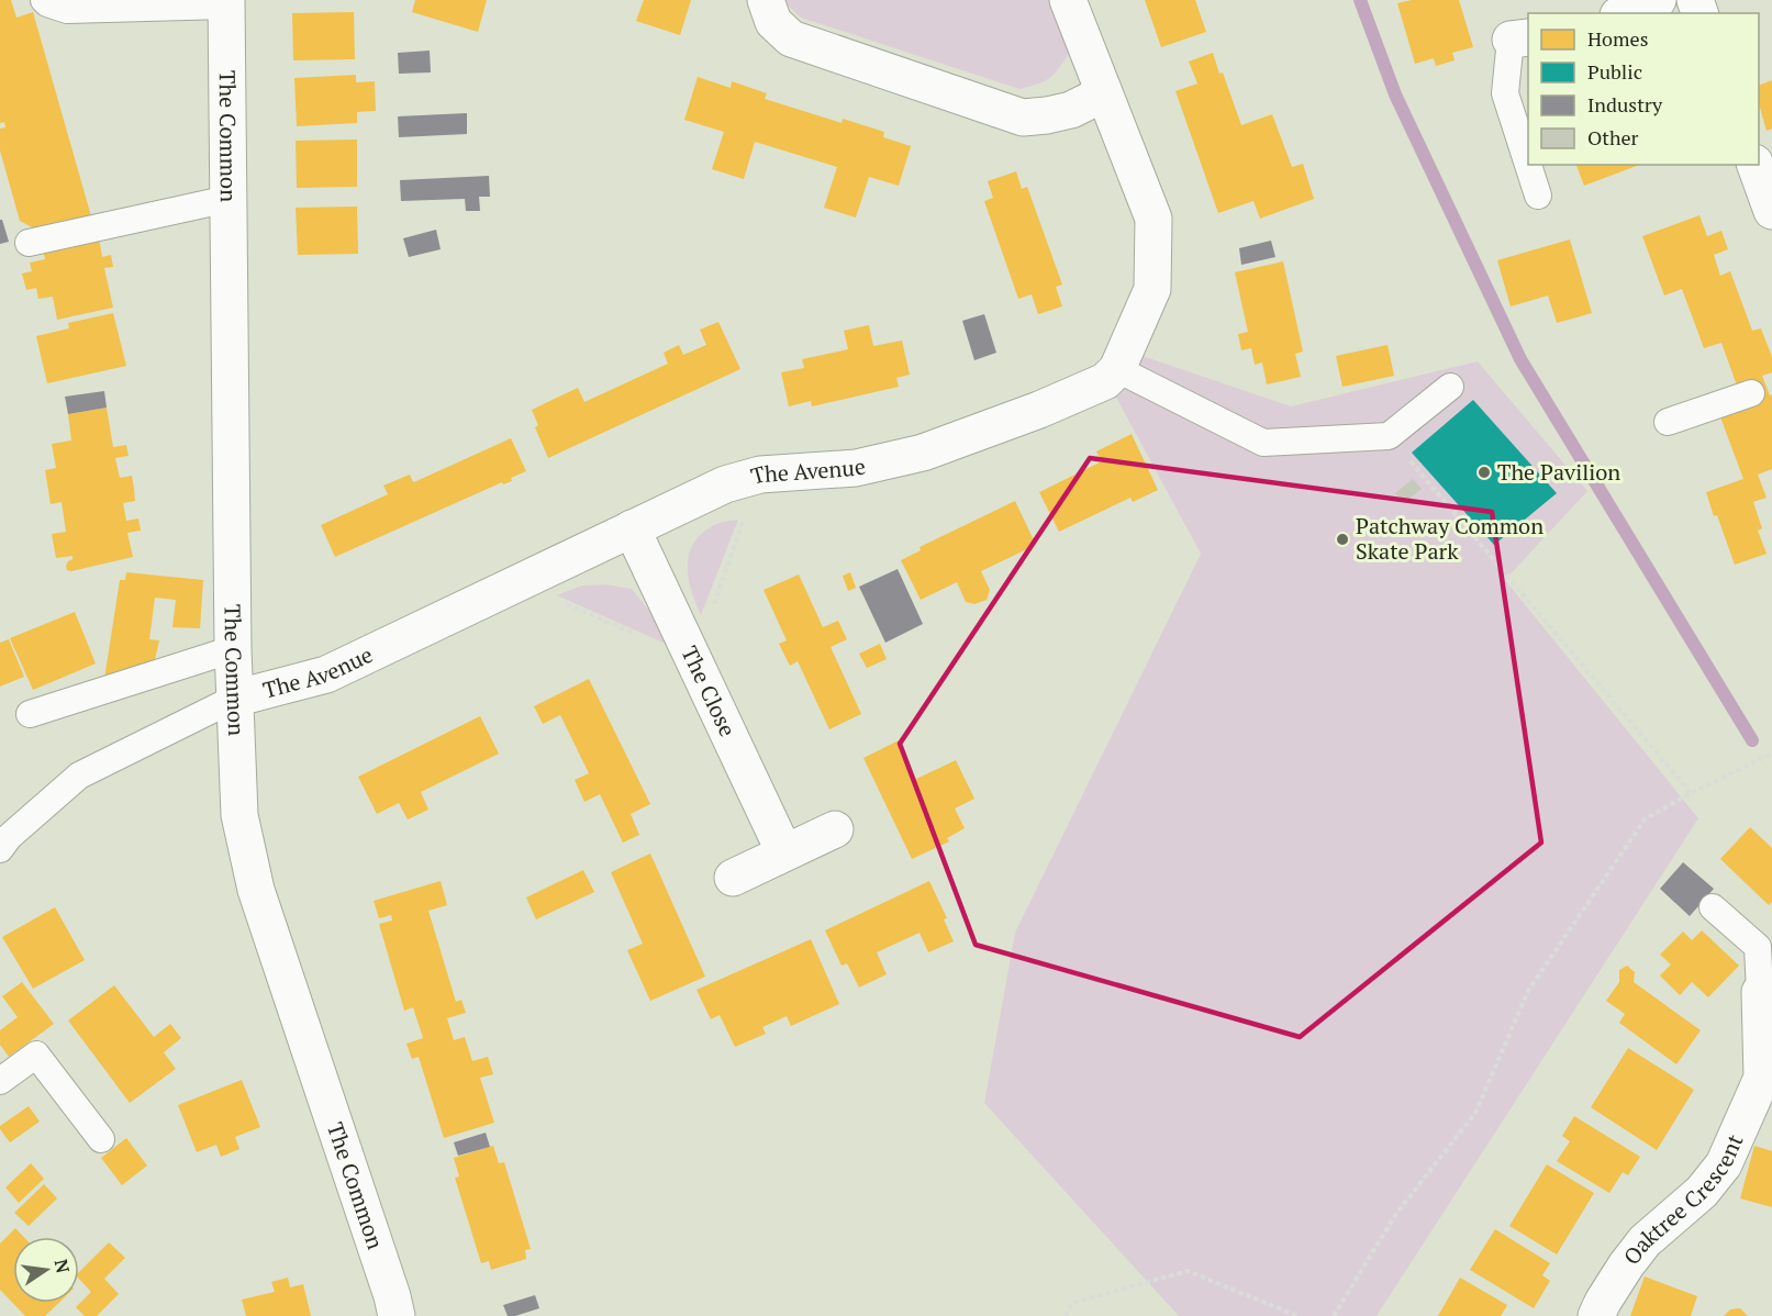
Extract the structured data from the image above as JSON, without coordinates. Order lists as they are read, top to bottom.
{
  "streets": {
    "street": [
      "The Common",
      "The Avenue",
      "The Close",
      "Oaktree Crescent"
    ]
  },
  "crossings": [
    ["The Common", "The Avenue"],
    ["The Avenue", "The Close"]
  ],
  "places": ["The Pavilion", "Patchway Common Skate Park"],
  "legend": [
    "Homes",
    "Public",
    "Industry",
    "Other"
  ],
  "north": "right"
}
